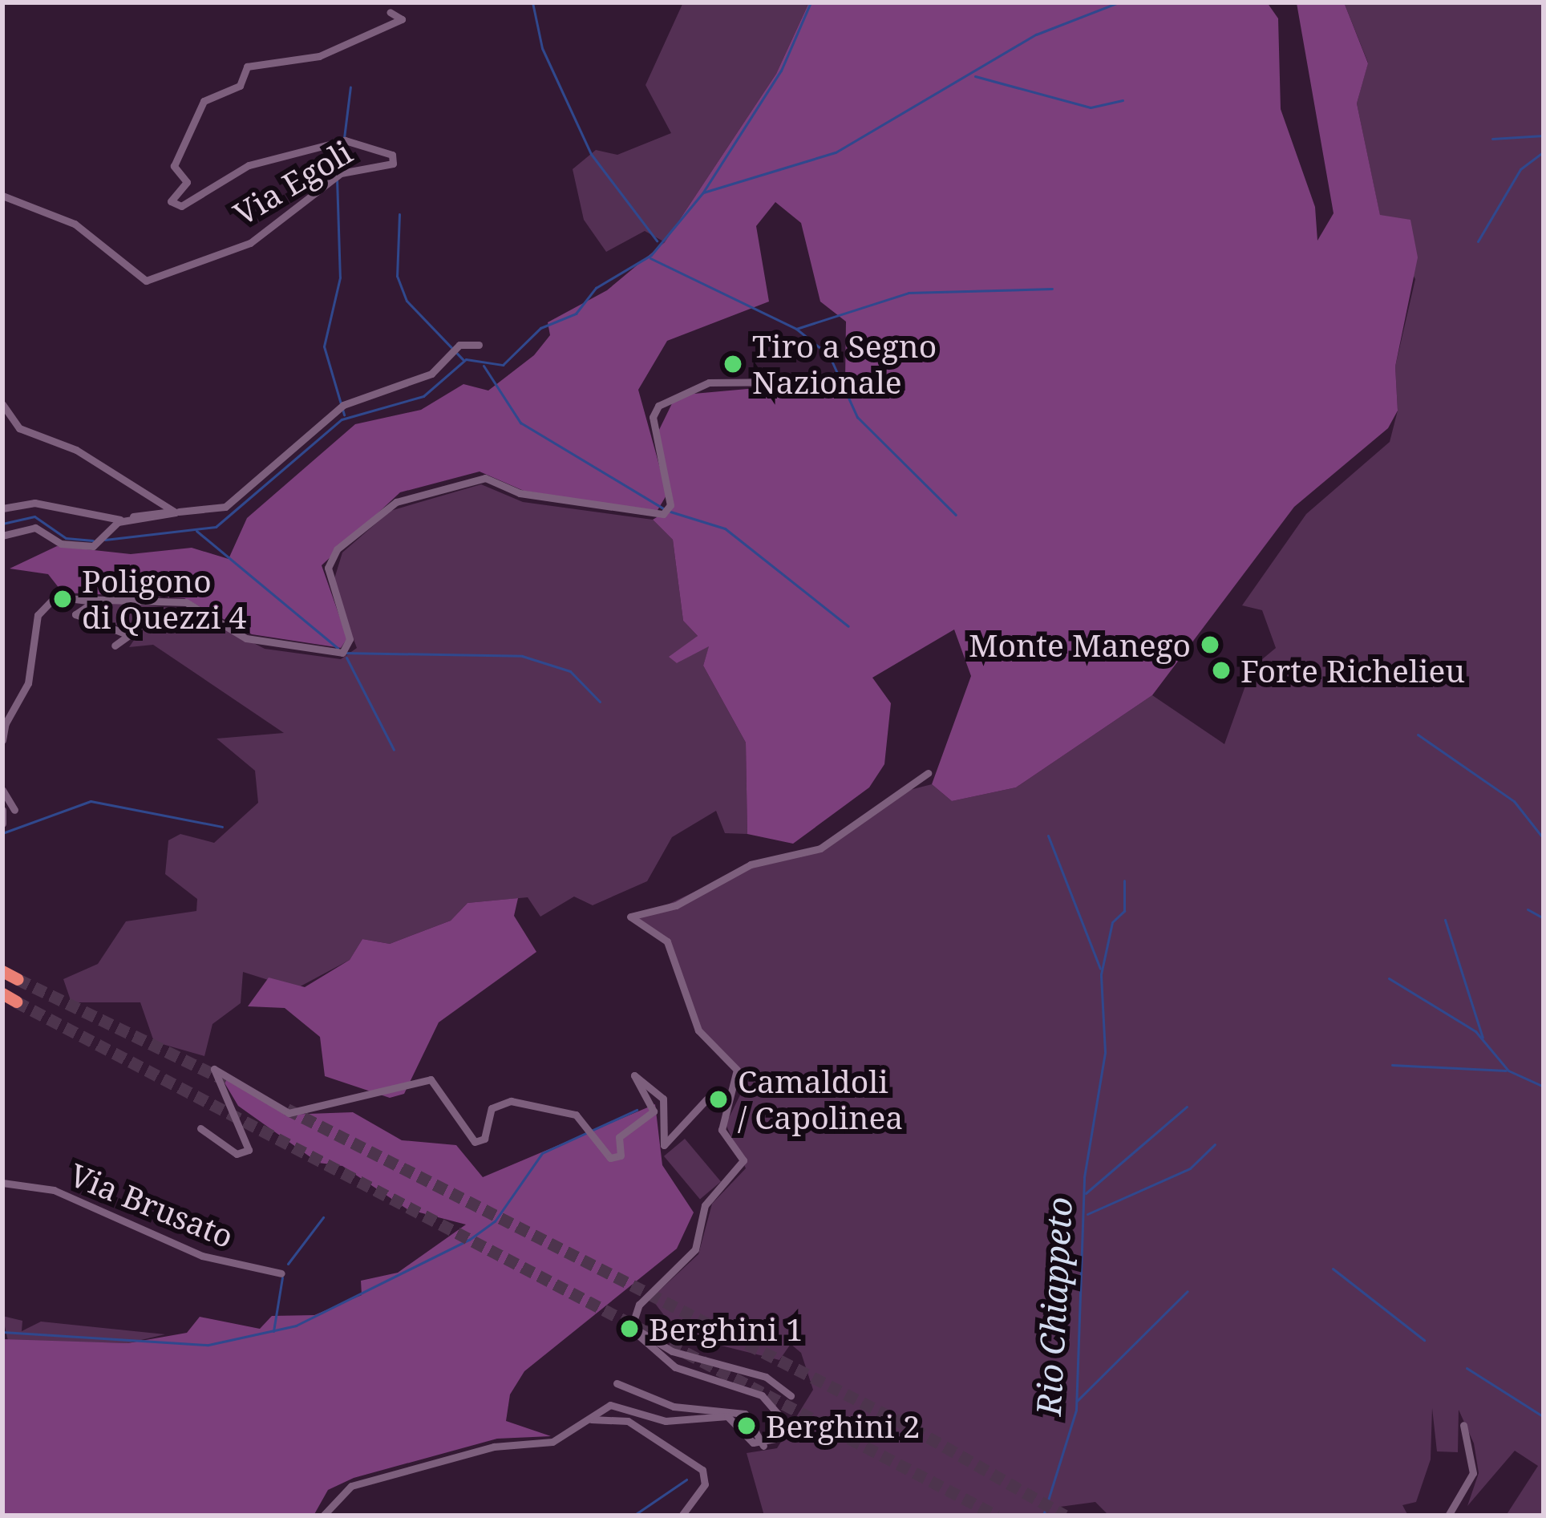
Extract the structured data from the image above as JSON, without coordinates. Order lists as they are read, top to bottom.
{
  "streets": {
    "street": ["Via Egoli", "Via Brusato"]
  },
  "water": ["Rio Chiappeto"],
  "places": [
    "Tiro a Segno Nazionale",
    "Poligono di Quezzi 4",
    "Monte Manego",
    "Forte Richelieu",
    "Camaldoli / Capolinea",
    "Berghini 1",
    "Berghini 2"
  ]
}
